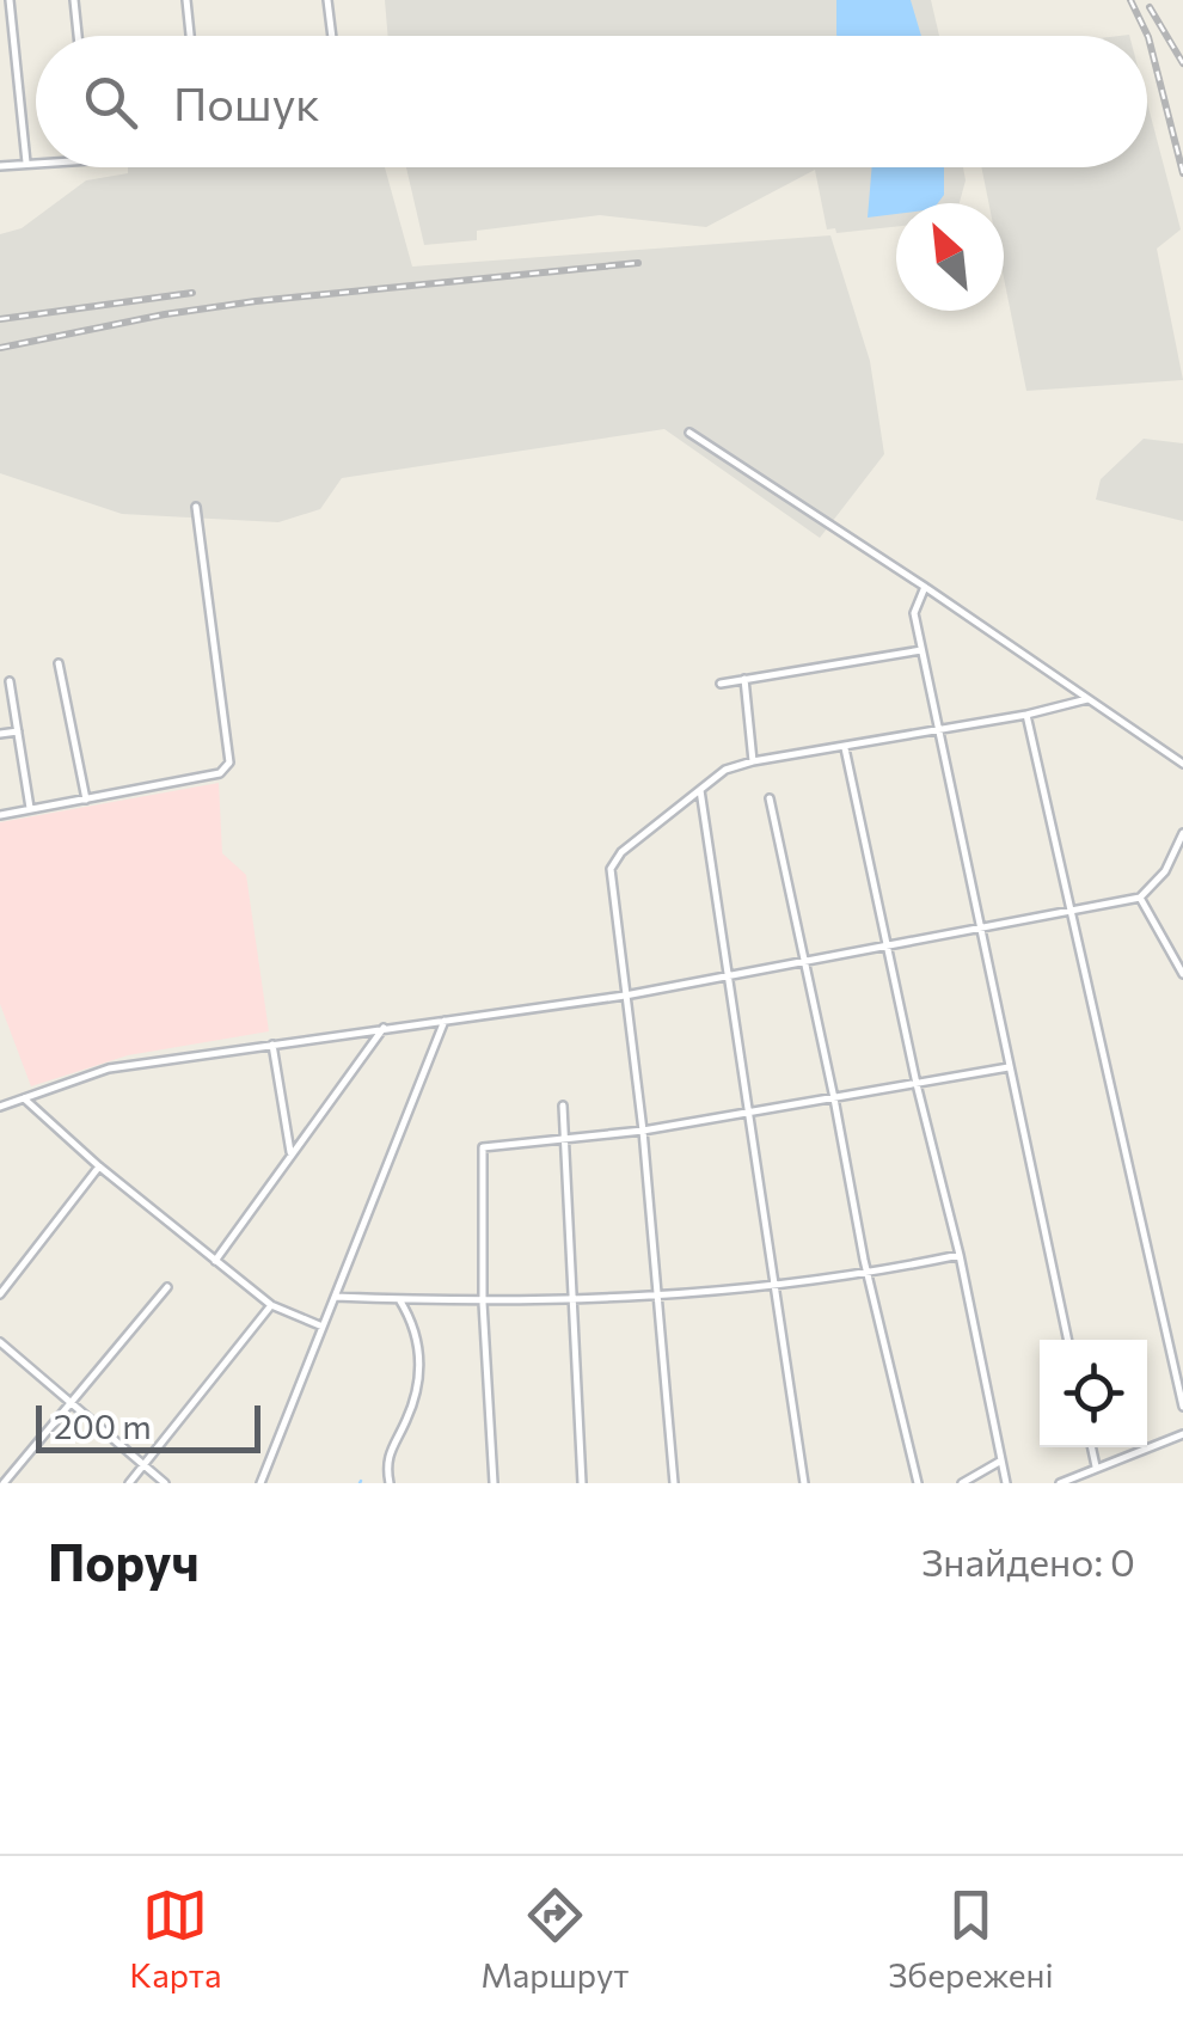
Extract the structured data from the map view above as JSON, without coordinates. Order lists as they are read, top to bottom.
{
  "scale_bar": "200 m",
  "north": "top left",
  "page": {
    "search": "Пошук",
    "scale": "200 m",
    "heading": ["Поруч", "Знайдено: 0"],
    "nav": ["Карта", "Маршрут", "Збережені"]
  }
}
